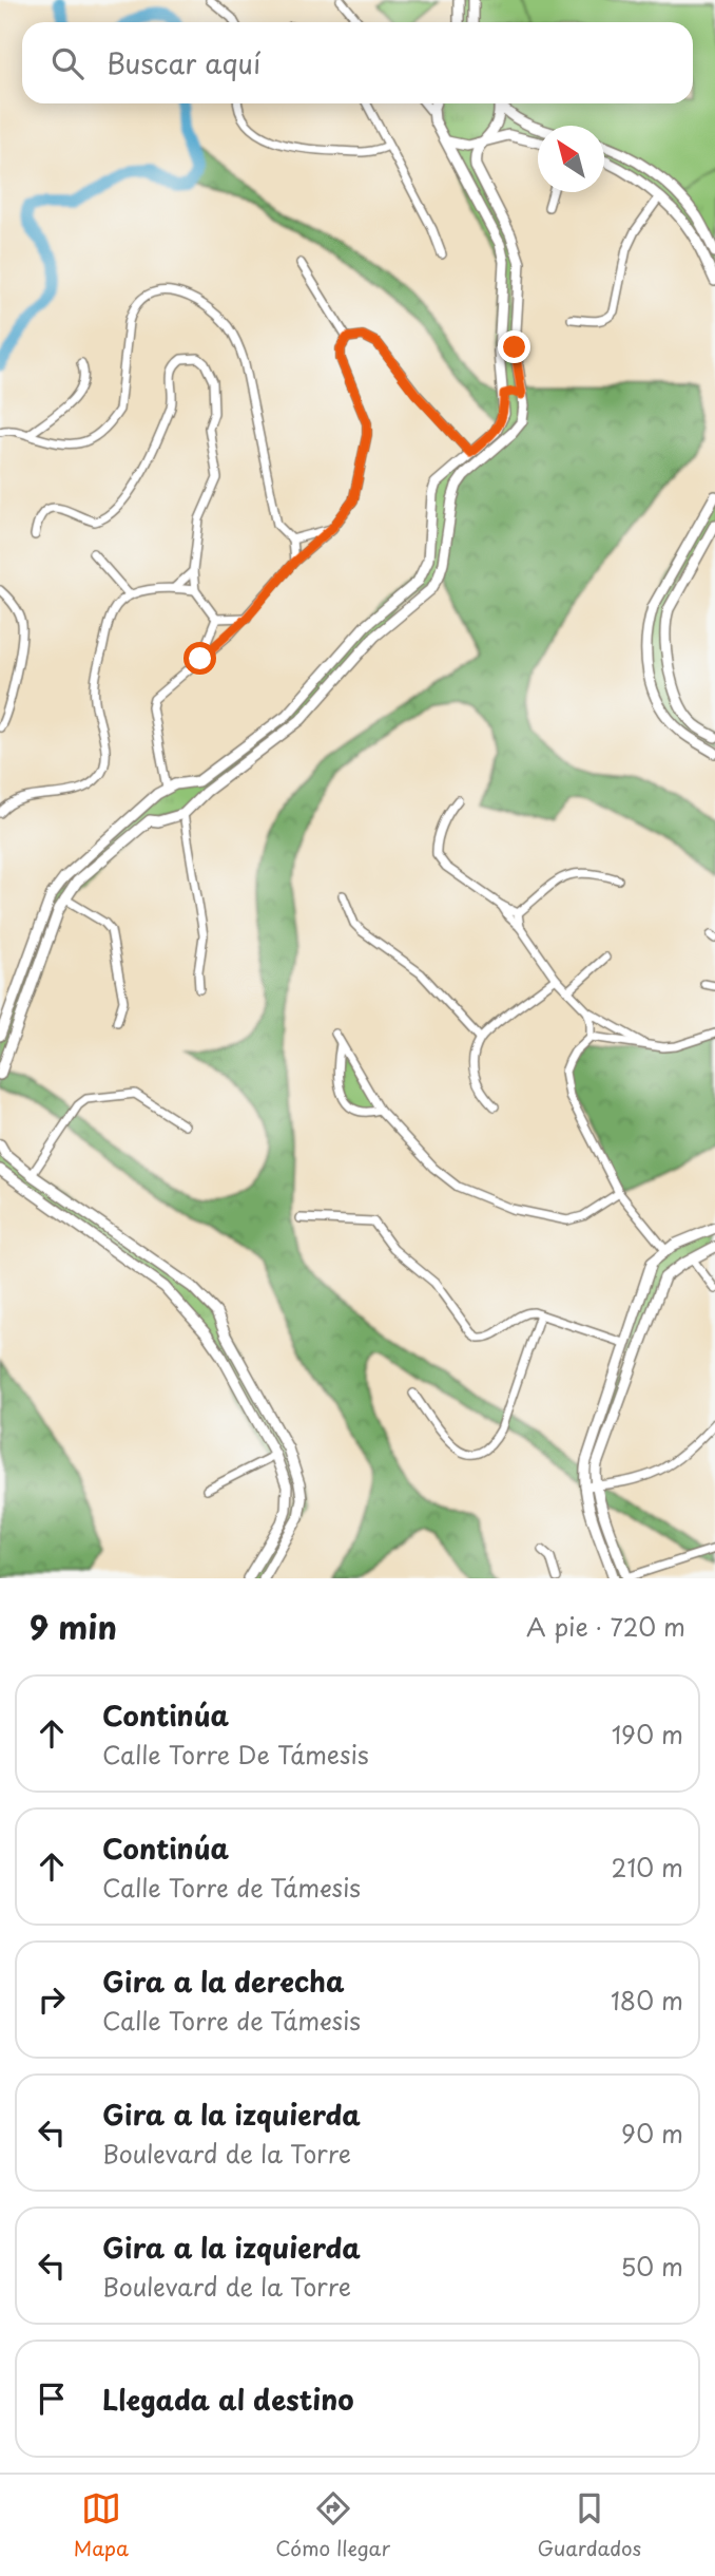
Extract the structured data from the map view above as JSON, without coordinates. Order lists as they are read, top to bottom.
{
  "north": "top left",
  "page": {
    "search": "Buscar aquí",
    "heading": ["9 min", "A pie · 720 m"],
    "list": [
      ["Continúa", "Calle Torre De Támesis", "190 m"],
      ["Continúa", "Calle Torre de Támesis", "210 m"],
      ["Gira a la derecha", "Calle Torre de Támesis", "180 m"],
      ["Gira a la izquierda", "Boulevard de la Torre", "90 m"],
      ["Gira a la izquierda", "Boulevard de la Torre", "50 m"],
      "Llegada al destino"
    ],
    "nav": ["Mapa", "Cómo llegar", "Guardados"]
  }
}
